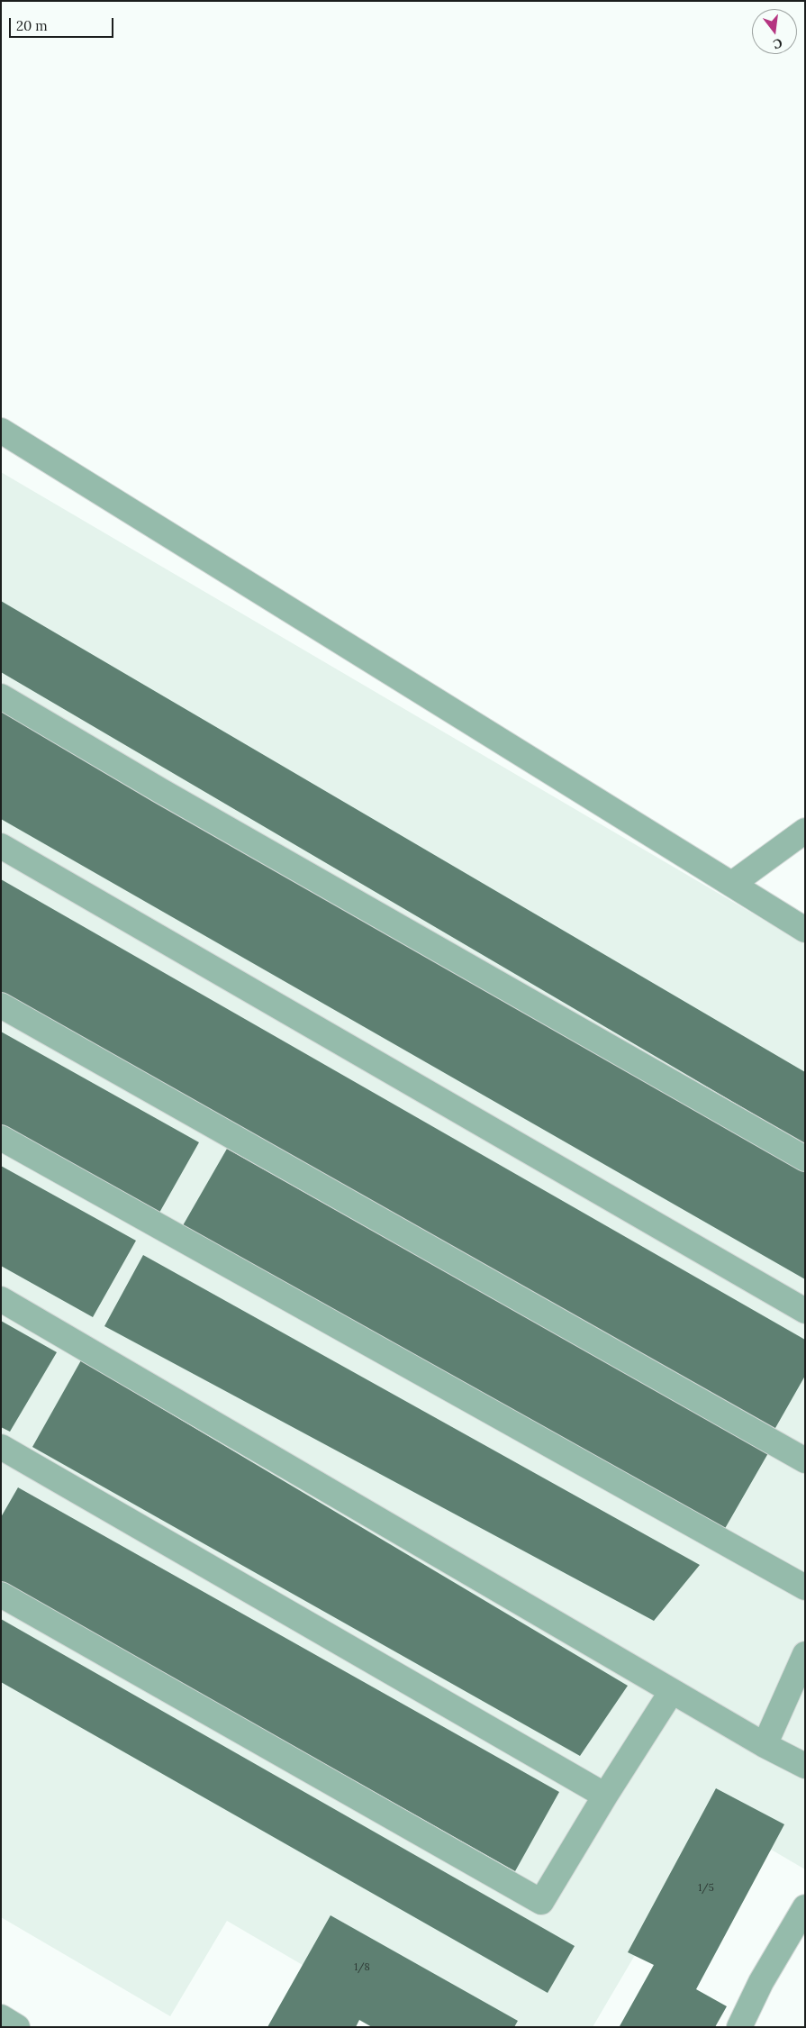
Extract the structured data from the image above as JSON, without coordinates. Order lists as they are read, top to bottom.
{
  "house_numbers": ["1/5", "1/8"],
  "scale_bar": "20 m",
  "north": "bottom"
}
